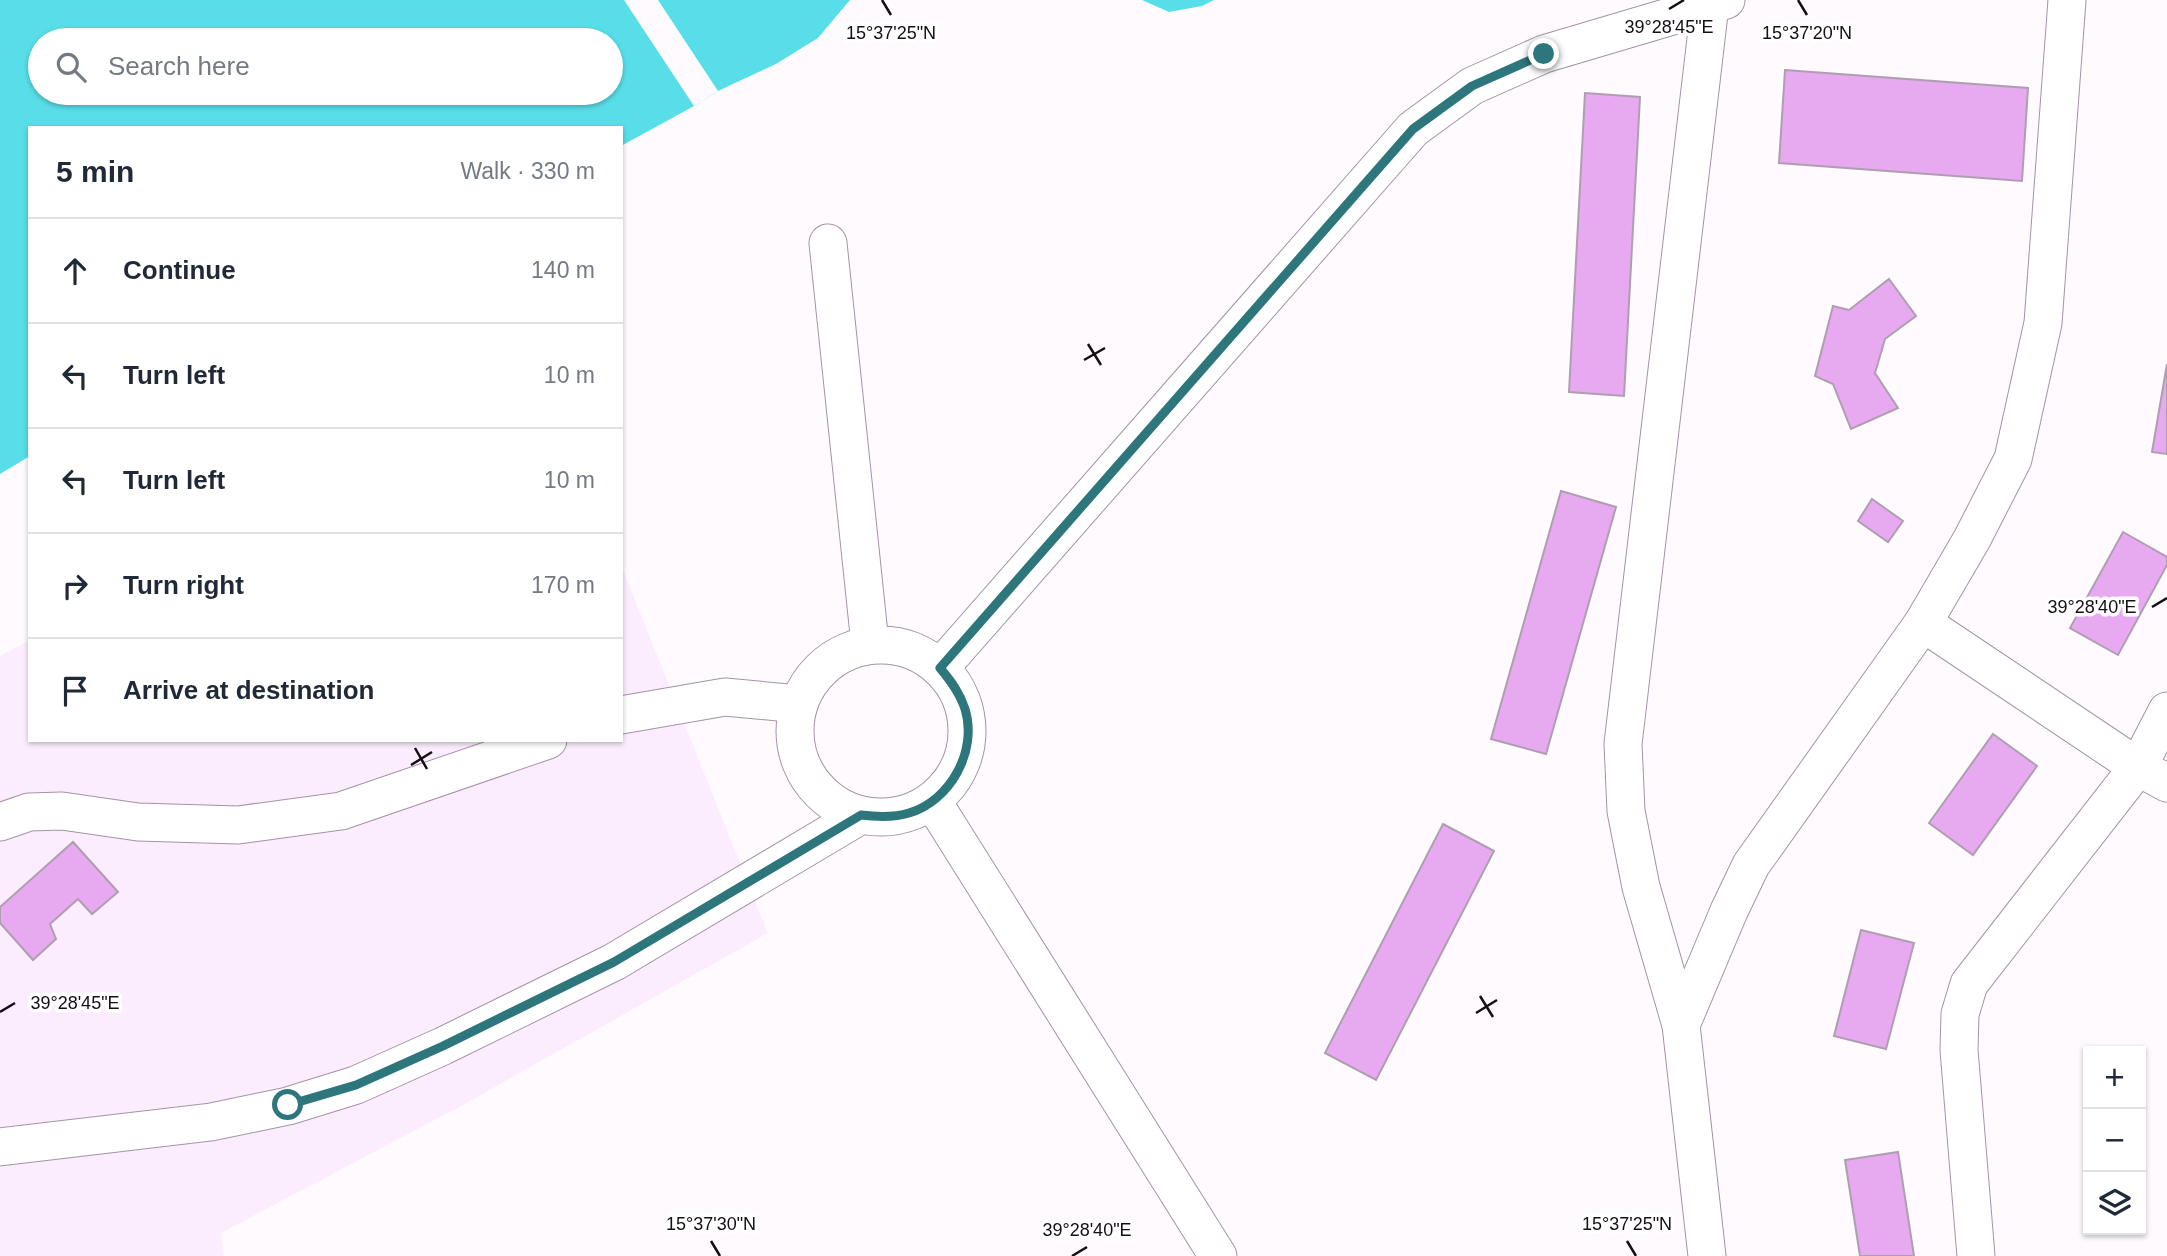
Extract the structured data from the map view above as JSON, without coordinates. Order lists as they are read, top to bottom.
{
  "page": {
    "search": "Search here",
    "heading": ["5 min", "Walk · 330 m"],
    "list": [
      ["Continue", "140 m"],
      ["Turn left", "10 m"],
      ["Turn left", "10 m"],
      ["Turn right", "170 m"],
      "Arrive at destination"
    ],
    "map_buttons": ["+", "−"]
  },
  "coordinates": [
    "39°28'45\"E",
    "15°37'20\"N",
    "15°37'25\"N",
    "39°28'40\"E",
    "15°37'30\"N"
  ]
}
